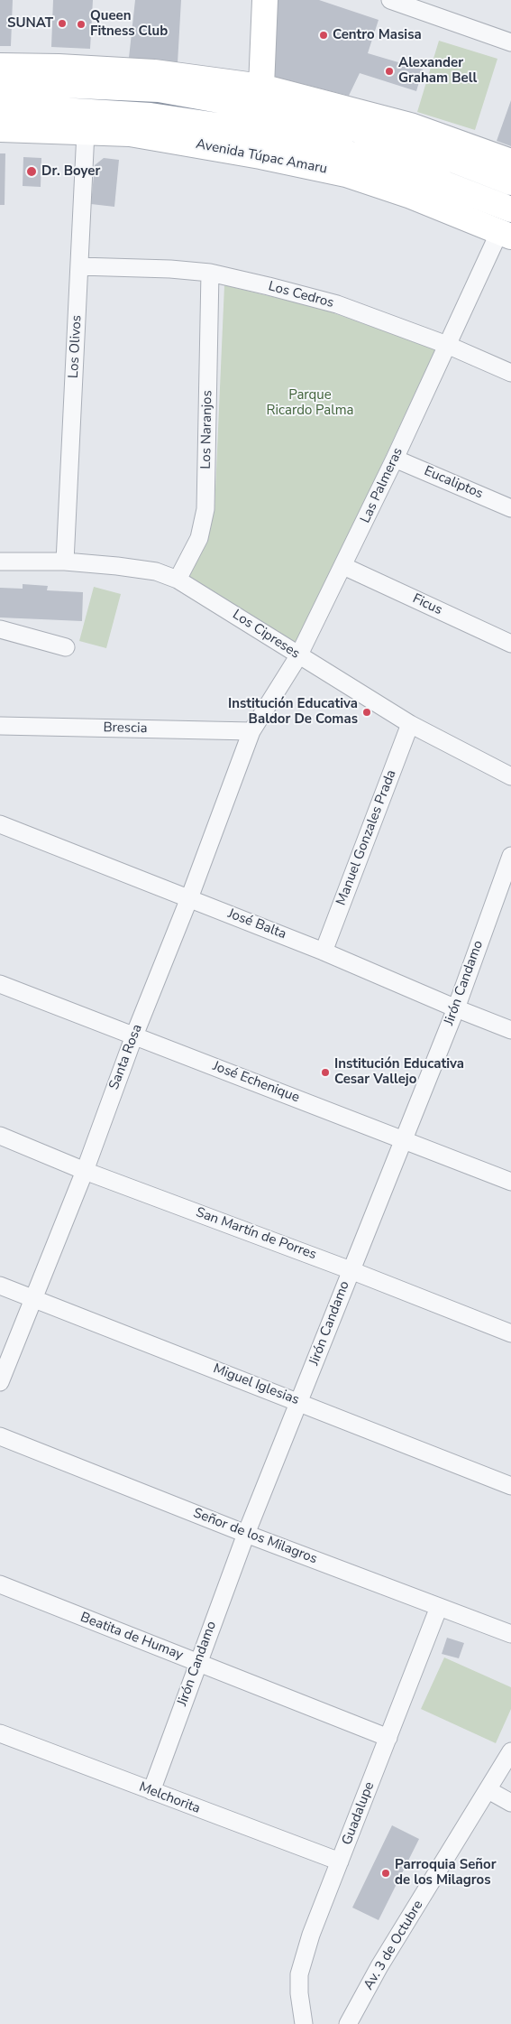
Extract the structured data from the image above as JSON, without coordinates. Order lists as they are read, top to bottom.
{
  "streets": {
    "main road": ["Avenida Túpac Amaru"],
    "street": [
      "Los Cedros",
      "Los Olivos",
      "Los Naranjos",
      "Eucaliptos",
      "Las Palmeras",
      "Ficus",
      "Los Cipreses",
      "Brescia",
      "Manuel Gonzales Prada",
      "José Balta",
      "Jirón Candamo",
      "Santa Rosa",
      "José Echenique",
      "San Martín de Porres",
      "Miguel Iglesias",
      "Señor de los Milagros",
      "Beatita de Humay",
      "Melchorita",
      "Guadalupe",
      "Av. 3 de Octubre"
    ]
  },
  "crossings": [
    ["Avenida Túpac Amaru", "Los Olivos"],
    ["Avenida Túpac Amaru", "Las Palmeras"],
    ["Los Cedros", "Los Olivos"],
    ["Los Cedros", "Los Naranjos"],
    ["Los Cedros", "Las Palmeras"],
    ["Los Olivos", "Los Cipreses"],
    ["Los Naranjos", "Los Cipreses"],
    ["Eucaliptos", "Las Palmeras"],
    ["Las Palmeras", "Ficus"],
    ["Las Palmeras", "Los Cipreses"],
    ["Las Palmeras", "Brescia"],
    ["Las Palmeras", "Santa Rosa"],
    ["Los Cipreses", "Manuel Gonzales Prada"],
    ["Brescia", "Santa Rosa"],
    ["Manuel Gonzales Prada", "José Balta"],
    ["José Balta", "Jirón Candamo"],
    ["José Balta", "Santa Rosa"],
    ["Jirón Candamo", "José Echenique"],
    ["Jirón Candamo", "San Martín de Porres"],
    ["Jirón Candamo", "Miguel Iglesias"],
    ["Jirón Candamo", "Señor de los Milagros"],
    ["Jirón Candamo", "Beatita de Humay"],
    ["Jirón Candamo", "Melchorita"],
    ["Santa Rosa", "José Echenique"],
    ["Santa Rosa", "San Martín de Porres"],
    ["Santa Rosa", "Miguel Iglesias"],
    ["Señor de los Milagros", "Guadalupe"],
    ["Beatita de Humay", "Guadalupe"],
    ["Melchorita", "Guadalupe"]
  ],
  "parks": ["Parque Ricardo Palma"],
  "places": [
    "SUNAT",
    "Queen Fitness Club",
    "Centro Masisa",
    "Alexander Graham Bell",
    "Dr. Boyer",
    "Institución Educativa Baldor De Comas",
    "Institución Educativa Cesar Vallejo",
    "Parroquia Señor de los Milagros"
  ]
}
